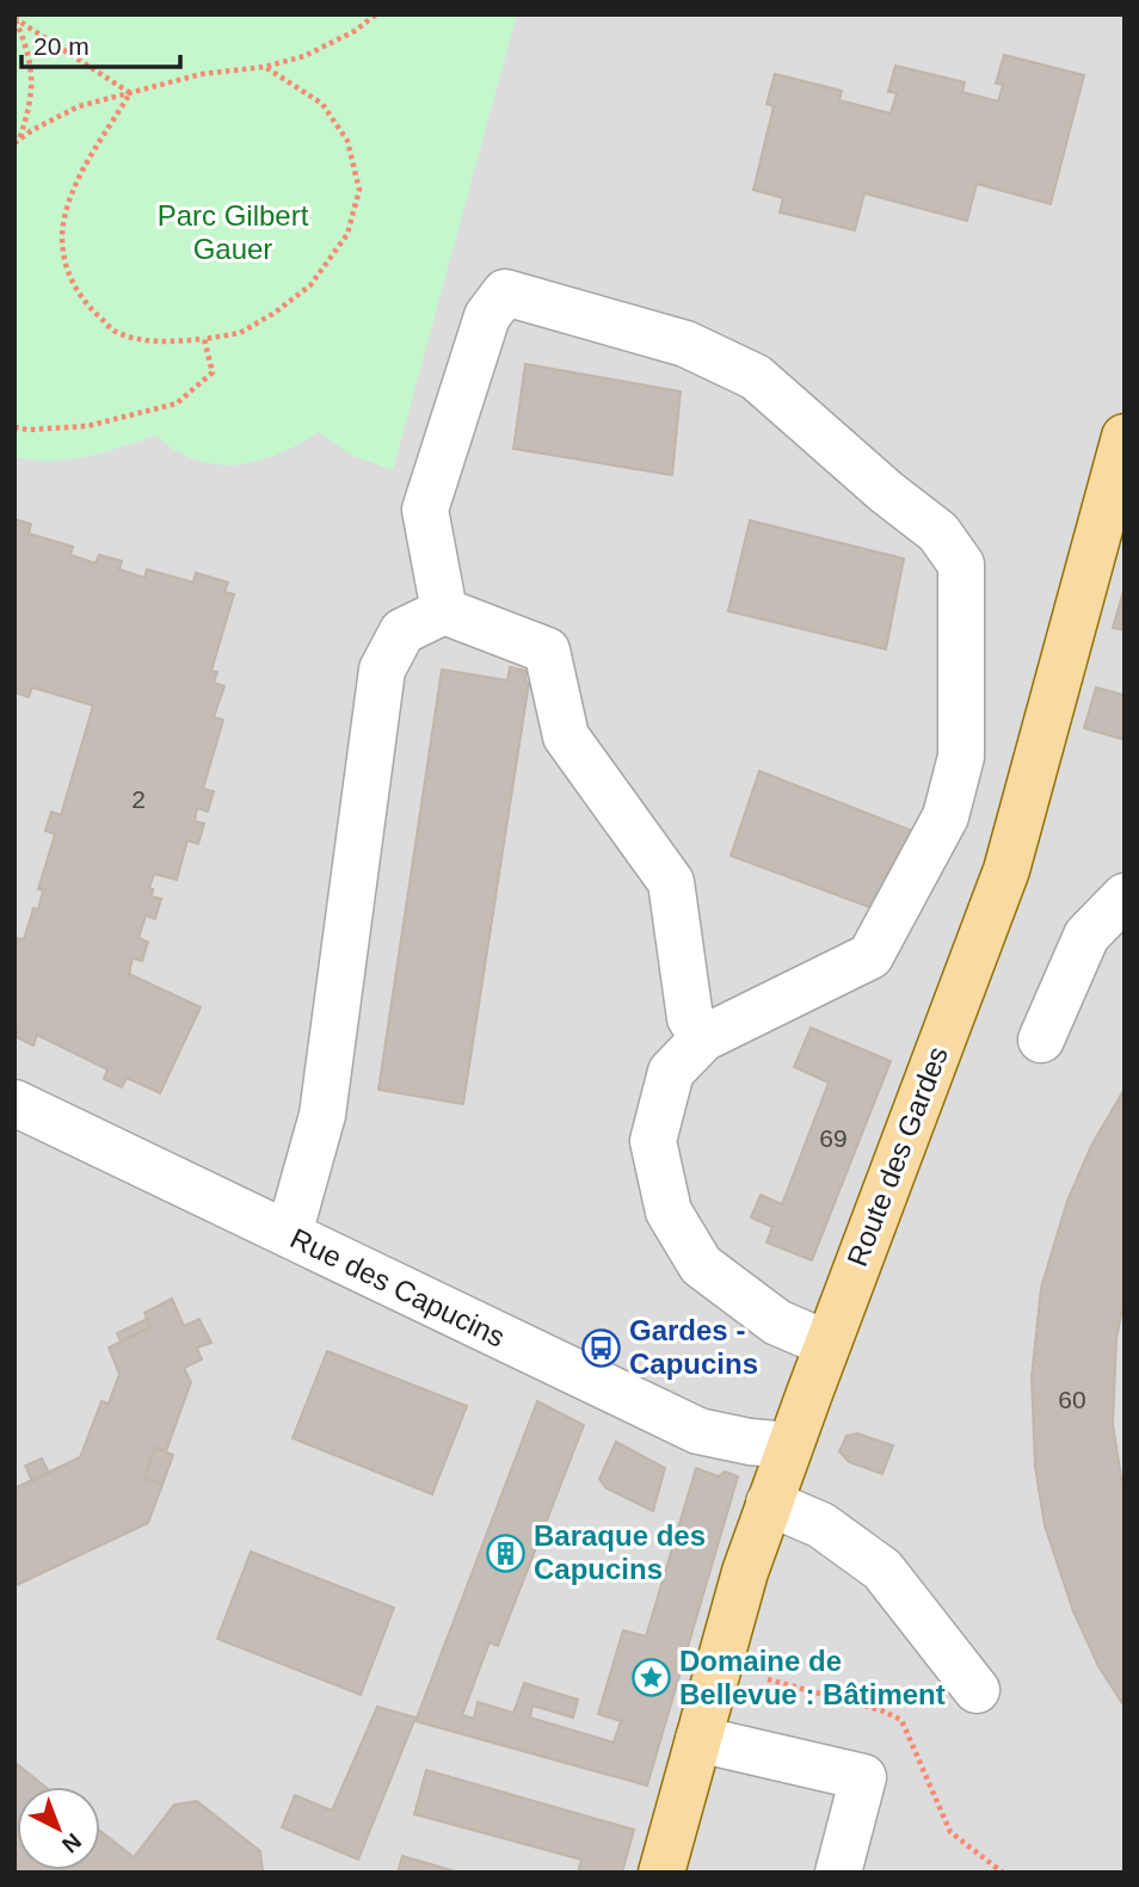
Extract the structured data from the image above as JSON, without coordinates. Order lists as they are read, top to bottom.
{
  "streets": {
    "main road": ["Route des Gardes"],
    "street": ["Rue des Capucins"]
  },
  "crossings": [
    ["Route des Gardes", "Rue des Capucins"]
  ],
  "parks": ["Parc Gilbert Gauer"],
  "places": {
    "bus stop": ["Gardes - Capucins"],
    "building": ["Baraque des Capucins"],
    "place": ["Domaine de Bellevue : Bâtiment"]
  },
  "house_numbers": ["2", "69", "60"],
  "scale_bar": "20 m",
  "north": "bottom right"
}
